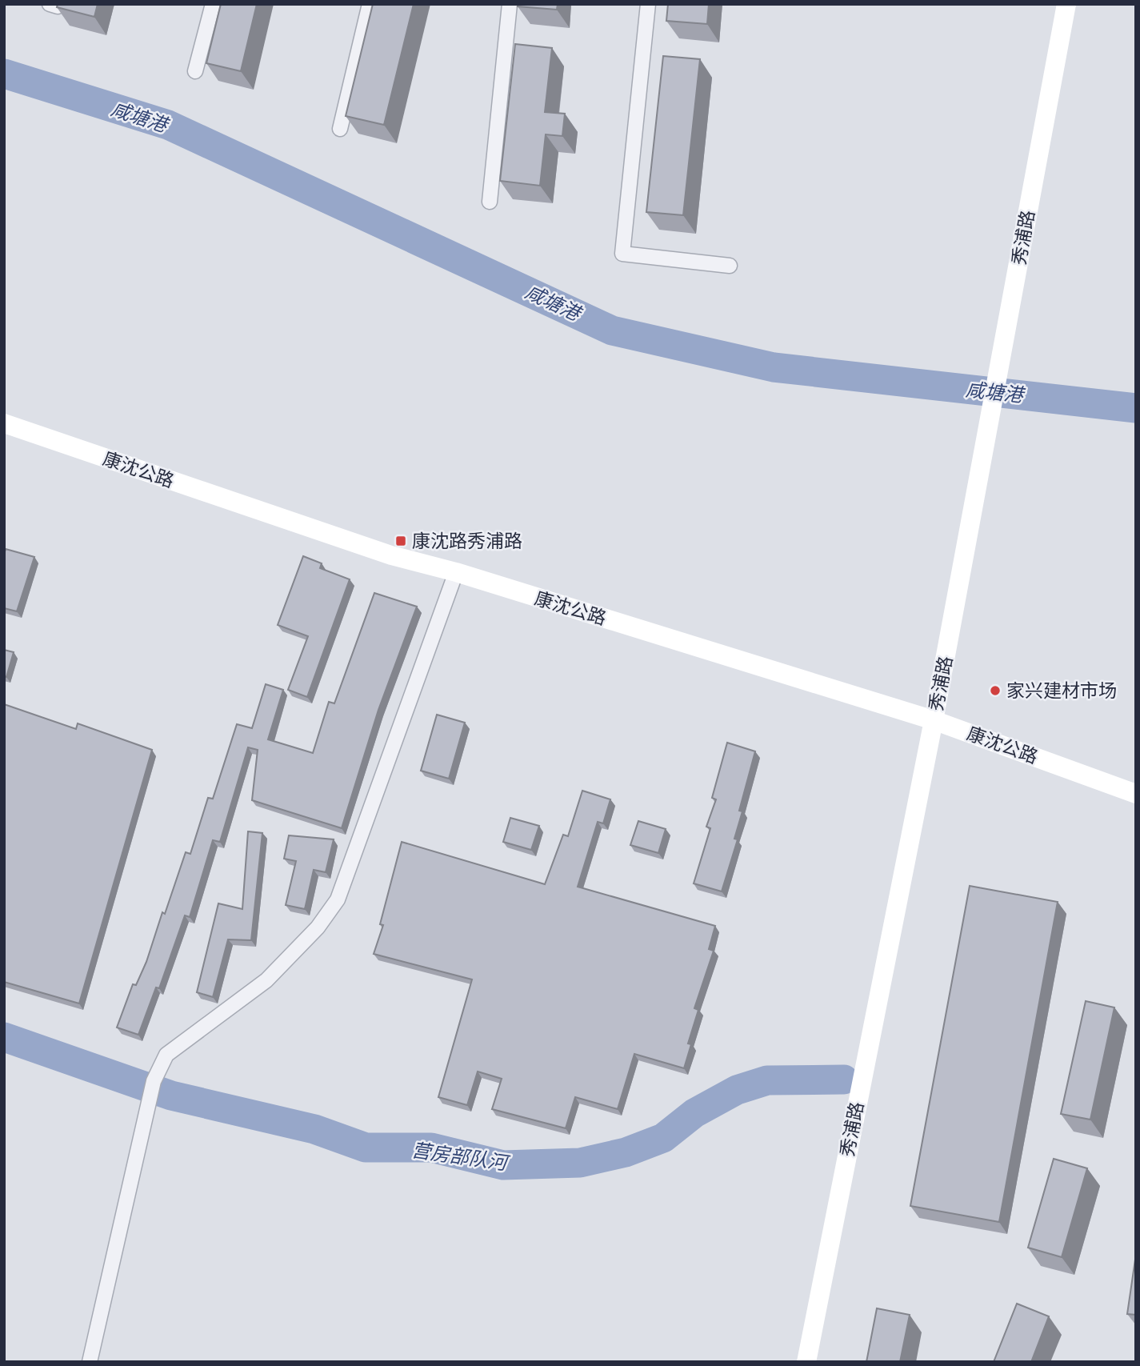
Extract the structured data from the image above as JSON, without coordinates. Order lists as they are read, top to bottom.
{
  "streets": {
    "main road": ["秀浦路", "康沈公路"]
  },
  "crossings": [
    ["秀浦路", "康沈公路"]
  ],
  "water": ["咸塘港", "营房部队河"],
  "places": {
    "transit": ["康沈路秀浦路"],
    "other": ["家兴建材市场"]
  }
}
